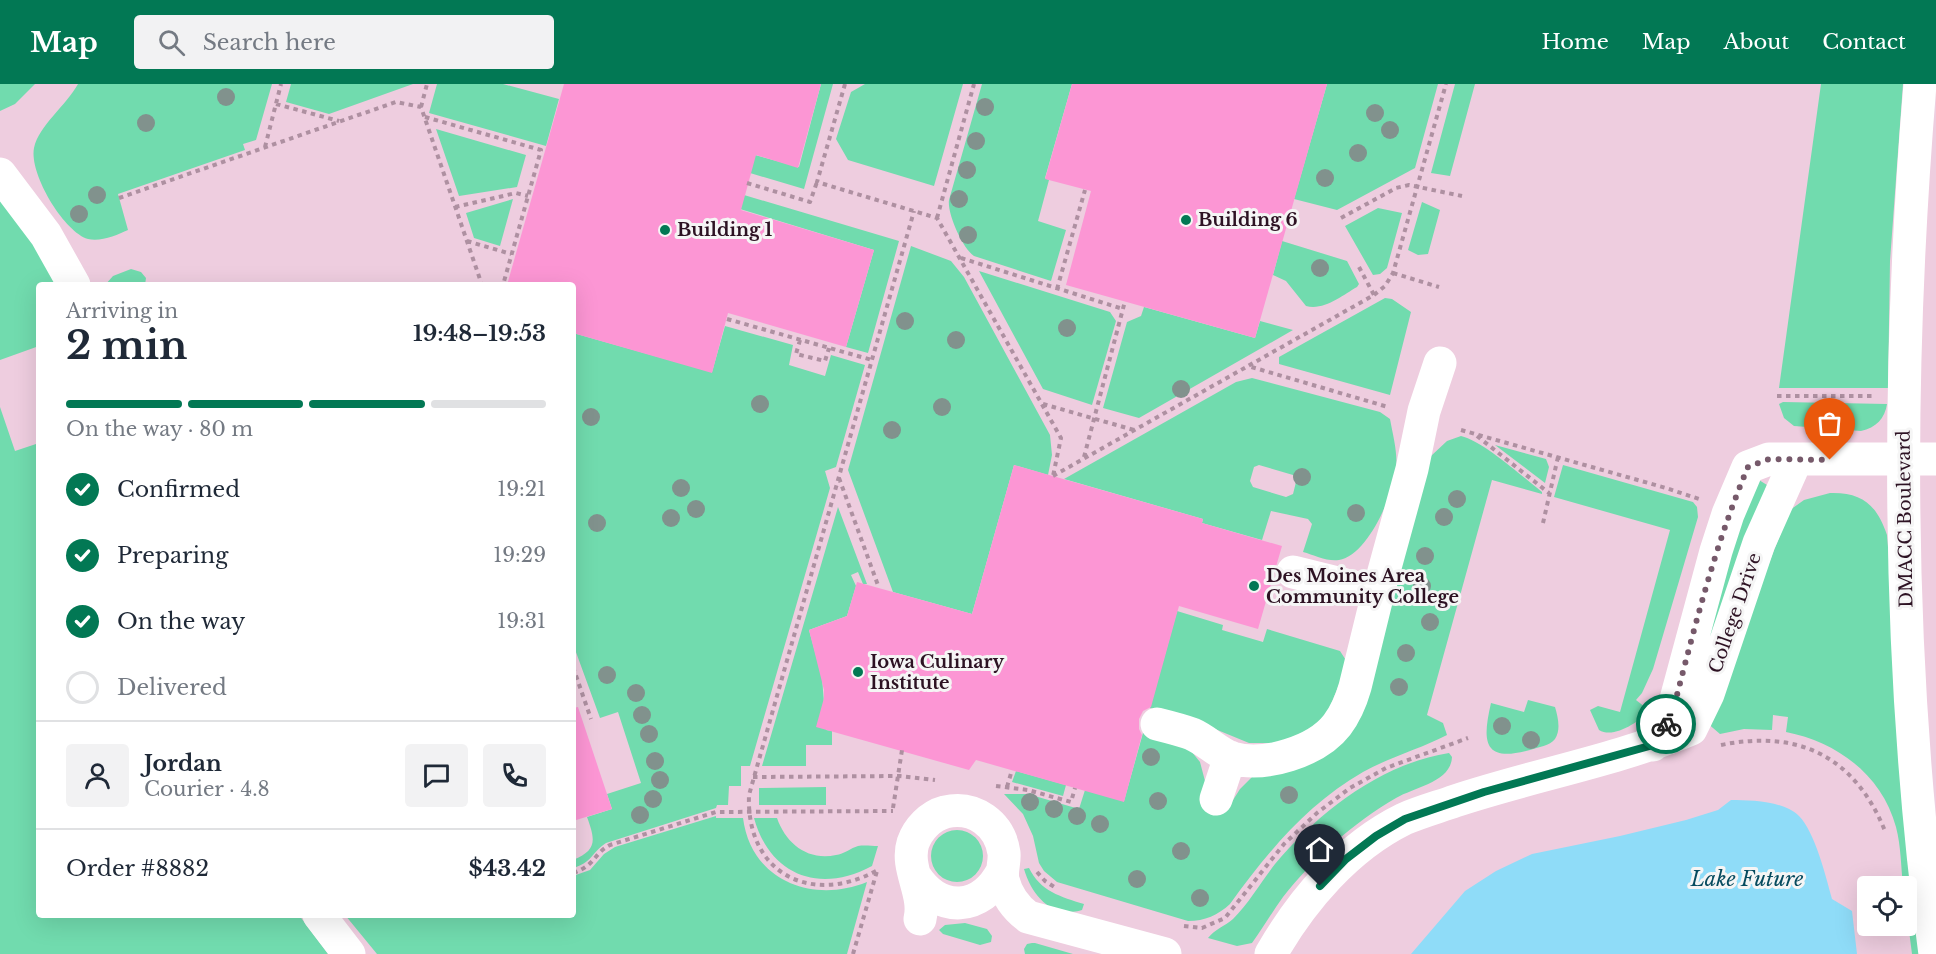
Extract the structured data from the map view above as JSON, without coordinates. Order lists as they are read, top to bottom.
{
  "streets": {
    "street": ["DMACC Boulevard", "College Drive"]
  },
  "crossings": [
    ["DMACC Boulevard", "College Drive"]
  ],
  "water": ["Lake Future"],
  "places": [
    "Building 6",
    "Building 1",
    "Des Moines Area Community College",
    "Iowa Culinary Institute"
  ],
  "page": {
    "header": "Map",
    "search": "Search here",
    "nav": [
      "Home",
      "Map",
      "About",
      "Contact"
    ],
    "heading": ["2 min", "Arriving in", "19:48–19:53"],
    "panel": [
      "Jordan",
      "Courier · 4.8",
      "Order #8882",
      "$43.42"
    ],
    "bar": "On the way · 80 m",
    "list": [
      ["Confirmed", "19:21"],
      ["Preparing", "19:29"],
      ["On the way", "19:31"],
      "Delivered"
    ]
  }
}
